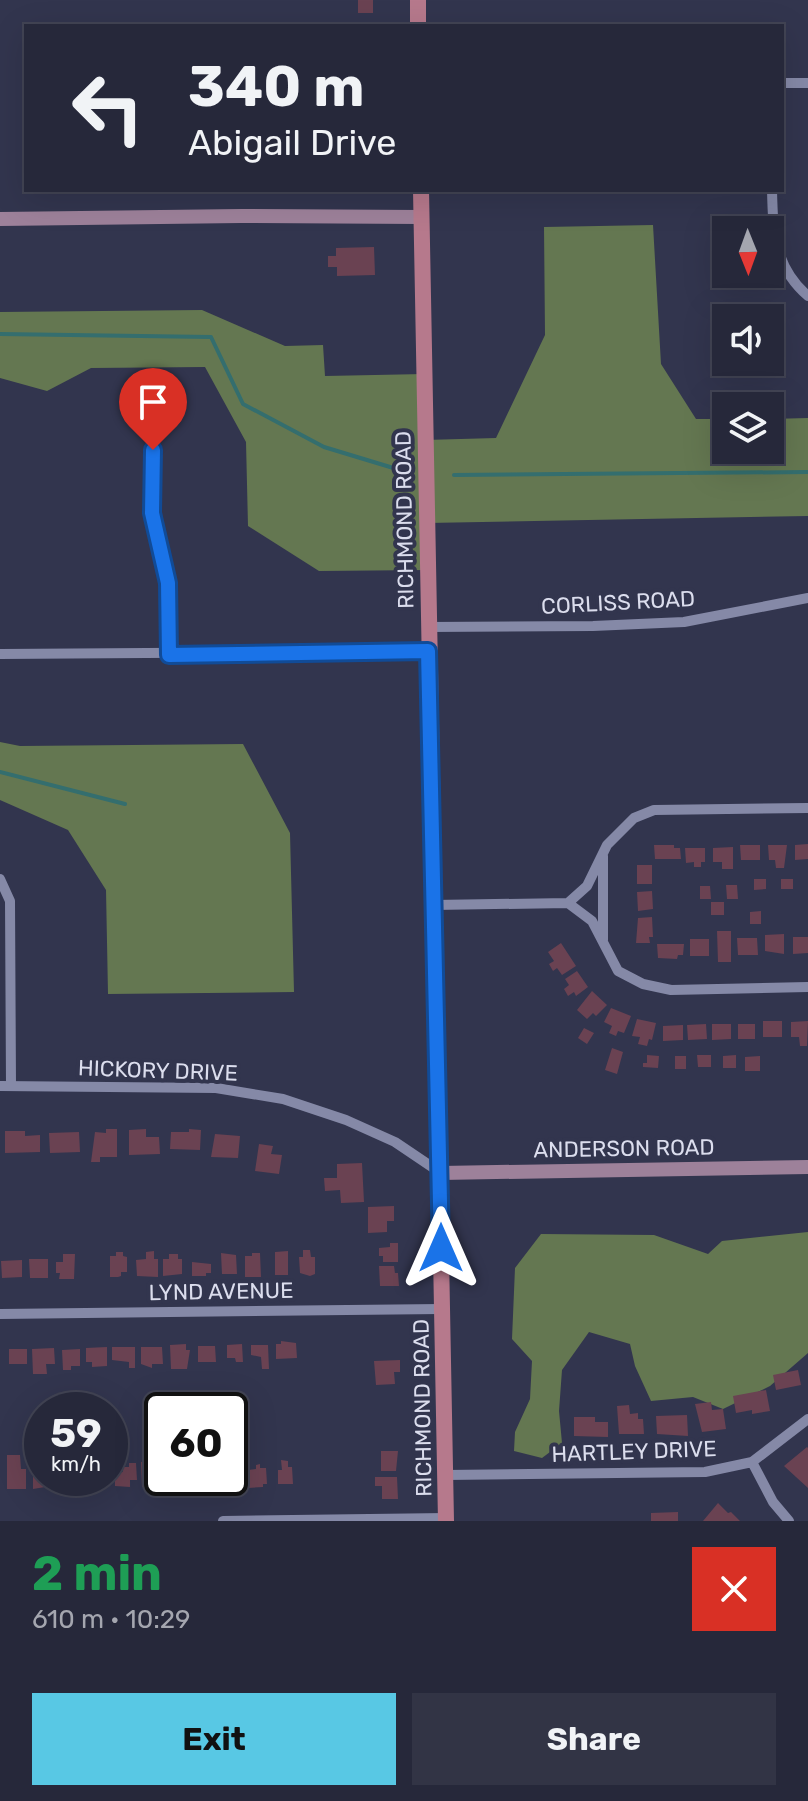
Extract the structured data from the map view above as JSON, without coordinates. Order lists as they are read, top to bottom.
{
  "streets": {
    "main road": ["RICHMOND ROAD"],
    "street": [
      "CORLISS ROAD",
      "HICKORY DRIVE",
      "ANDERSON ROAD",
      "LYND AVENUE",
      "HARTLEY DRIVE"
    ]
  },
  "crossings": [
    ["RICHMOND ROAD", "CORLISS ROAD"],
    ["RICHMOND ROAD", "HICKORY DRIVE"],
    ["RICHMOND ROAD", "ANDERSON ROAD"],
    ["RICHMOND ROAD", "LYND AVENUE"],
    ["RICHMOND ROAD", "HARTLEY DRIVE"],
    ["HICKORY DRIVE", "ANDERSON ROAD"]
  ],
  "north": "bottom",
  "page": {
    "turn": ["340 m", "Abigail Drive"],
    "speed": "59 km/h",
    "limit": "60",
    "heading": ["2 min", "610 m · 10:29"],
    "buttons": ["Exit", "Share"]
  }
}
